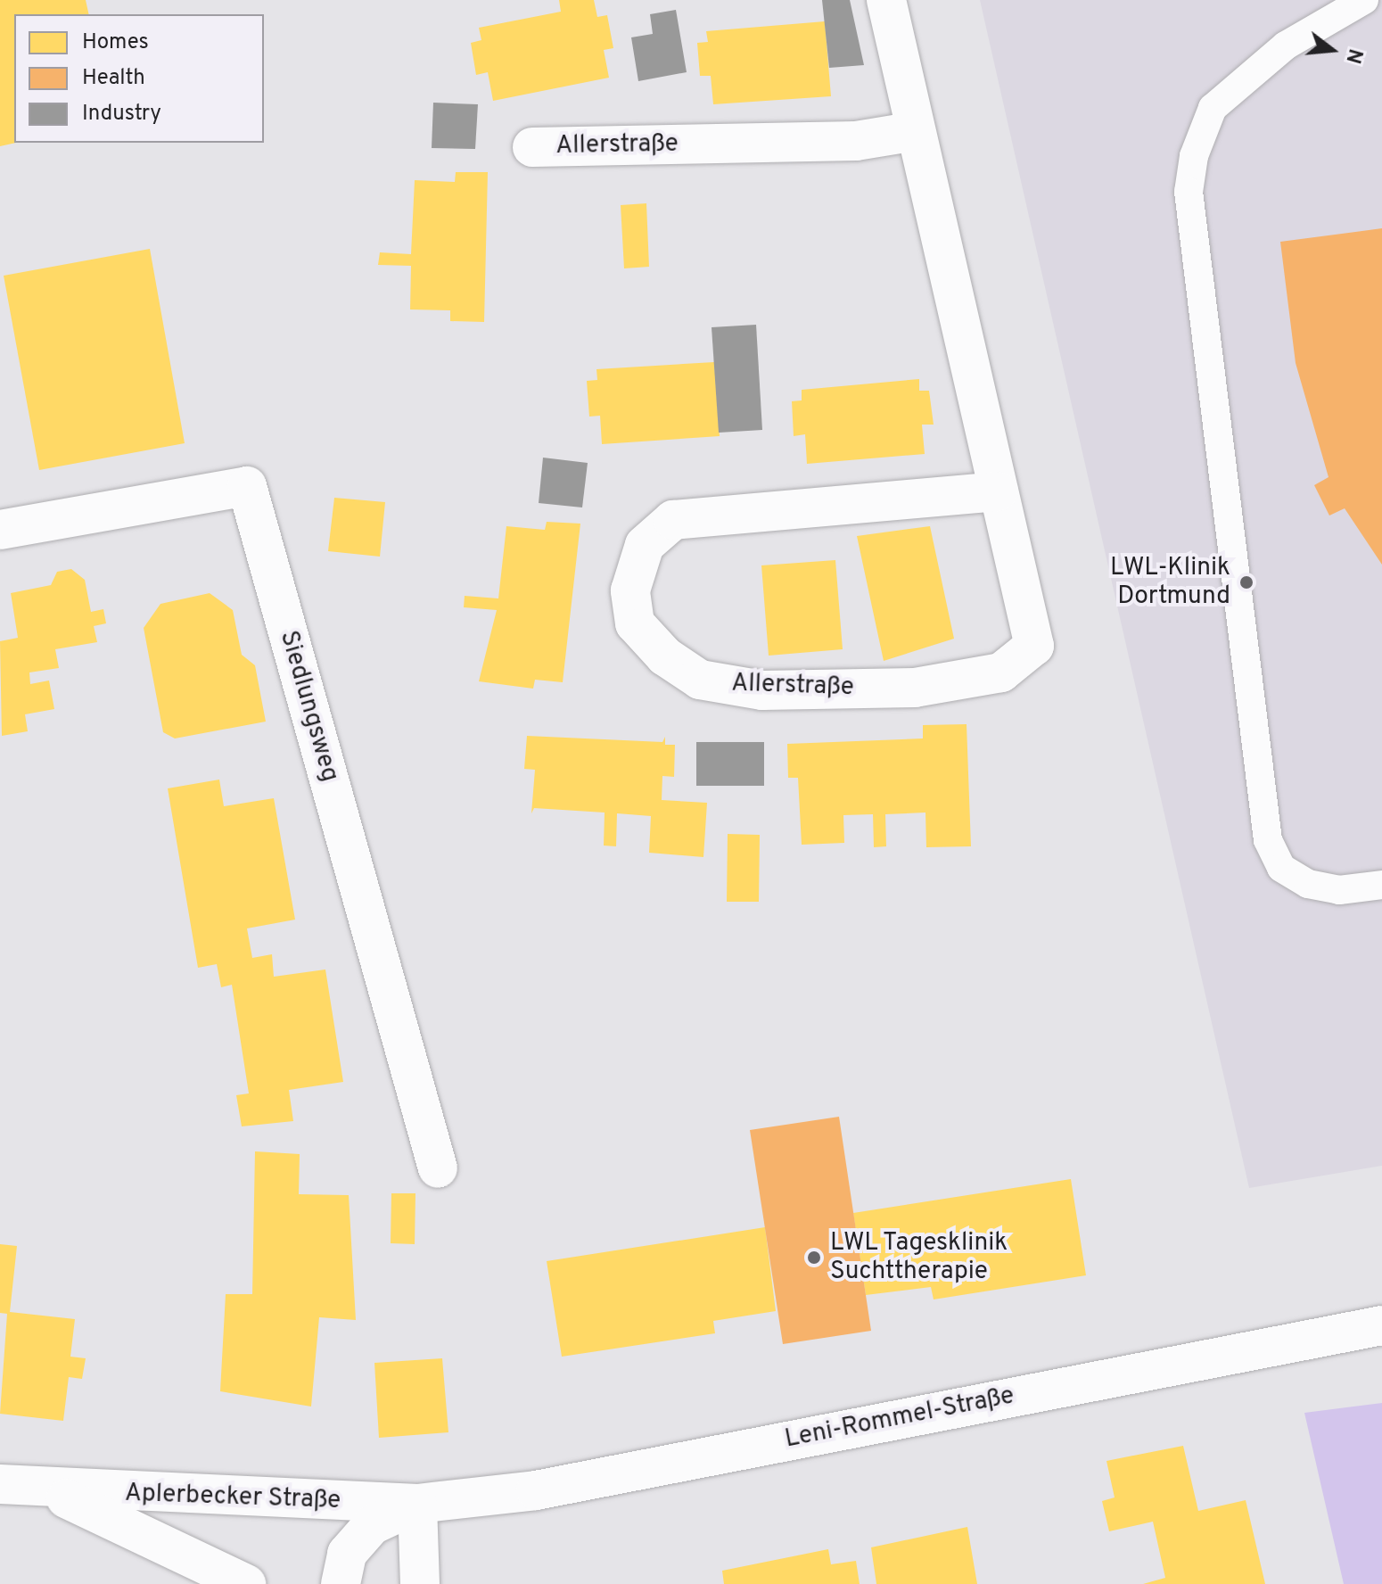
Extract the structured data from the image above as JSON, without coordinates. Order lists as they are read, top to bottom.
{
  "streets": {
    "street": [
      "Allerstraße",
      "Siedlungsweg",
      "Leni-Rommel-Straße",
      "Aplerbecker Straße"
    ]
  },
  "crossings": [
    ["Leni-Rommel-Straße", "Aplerbecker Straße"]
  ],
  "places": ["LWL-Klinik Dortmund", "LWL Tagesklinik Suchttherapie"],
  "legend": ["Homes", "Health", "Industry"],
  "north": "right"
}
